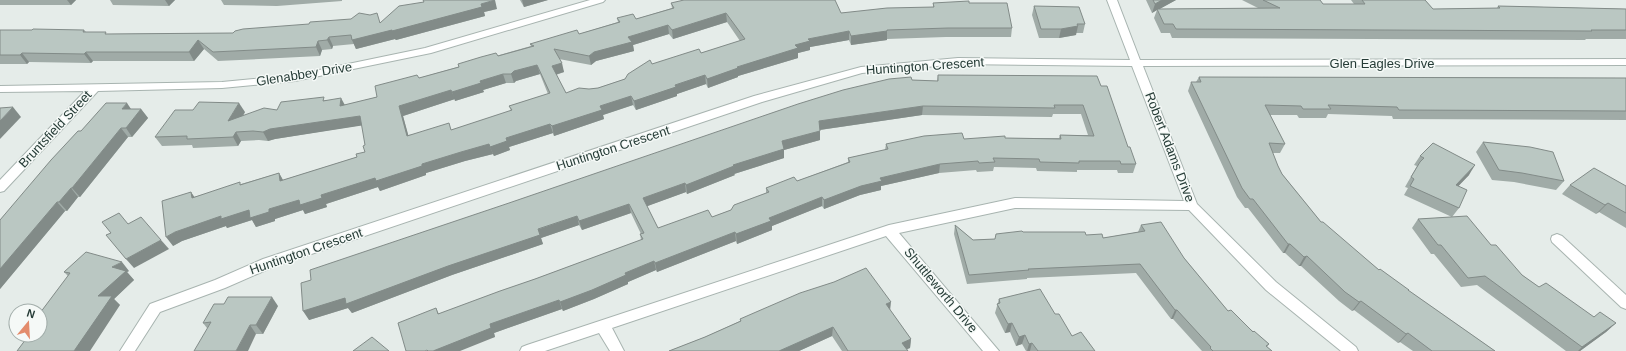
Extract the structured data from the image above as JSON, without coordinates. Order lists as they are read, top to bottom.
{
  "streets": {
    "street": [
      "Glen Eagles Drive",
      "Huntington Crescent",
      "Glenabbey Drive",
      "Bruntsfield Street",
      "Robert Adams Drive",
      "Shuttleworth Drive"
    ]
  },
  "crossings": [
    ["Glen Eagles Drive", "Huntington Crescent"],
    ["Glen Eagles Drive", "Robert Adams Drive"],
    ["Huntington Crescent", "Robert Adams Drive"],
    ["Glenabbey Drive", "Bruntsfield Street"]
  ],
  "north": "top"
}
